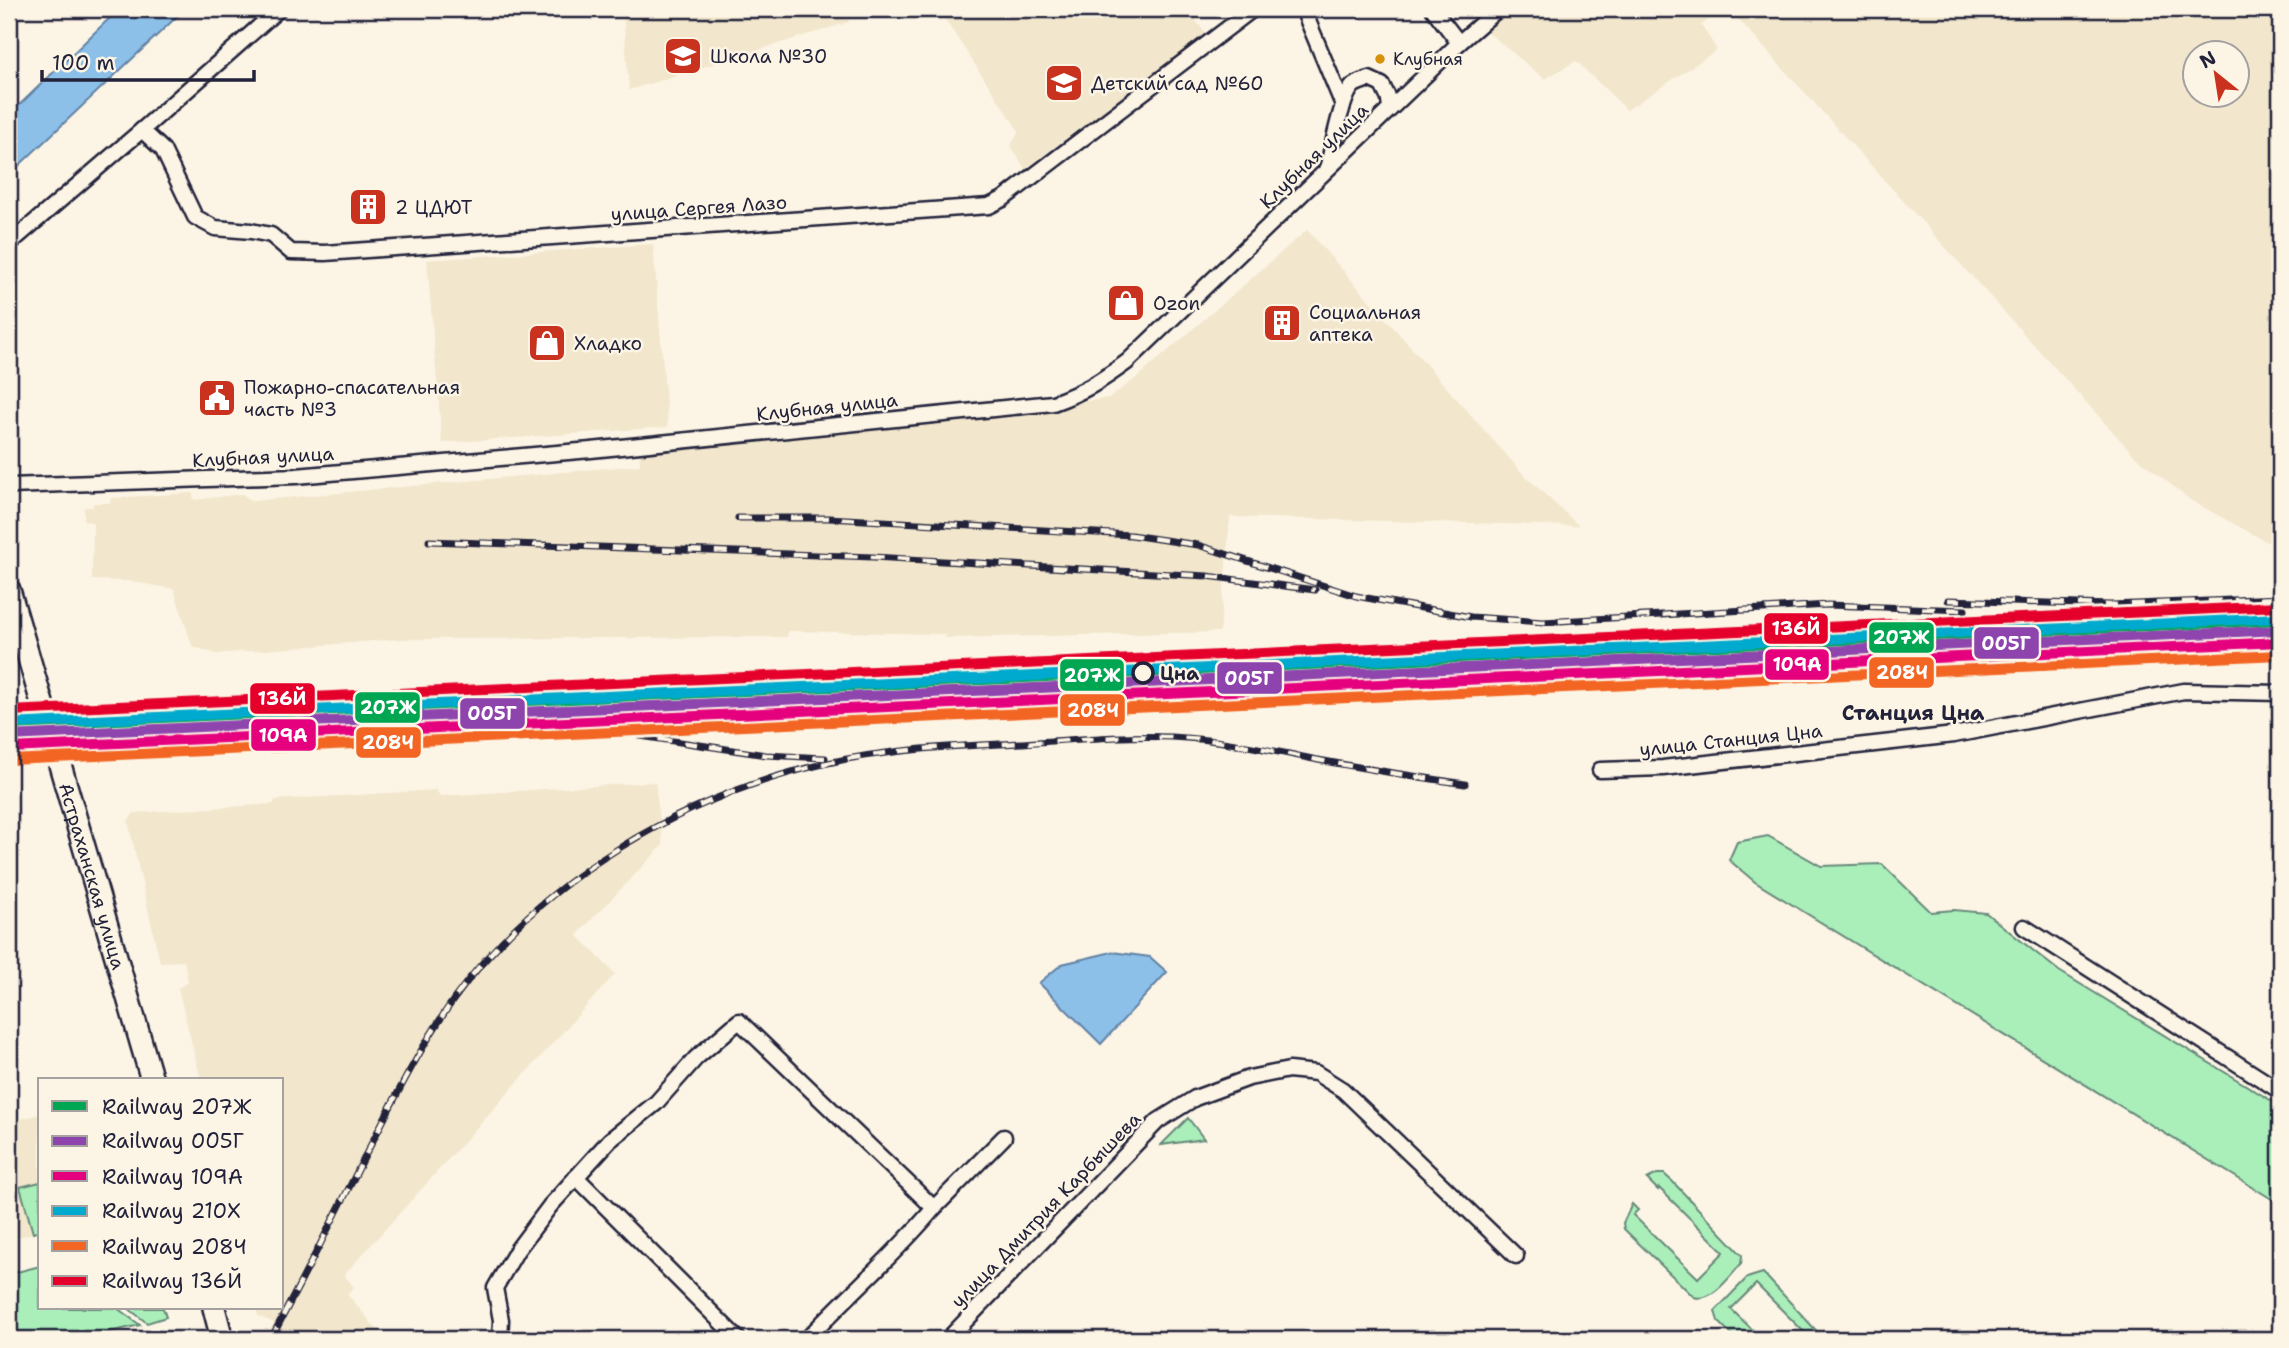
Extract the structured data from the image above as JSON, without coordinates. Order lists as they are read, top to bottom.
{
  "streets": {
    "main road": ["Астраханская улица"],
    "street": [
      "Клубная улица",
      "улица Сергея Лазо",
      "улица Станция Цна",
      "улица Дмитрия Карбышева"
    ]
  },
  "districts": ["Станция Цна"],
  "places": {
    "school or university": ["Школа №30", "Детский сад №60"],
    "other": ["Клубная", "Цна"],
    "building": ["2 ЦДЮТ", "Социальная аптека"],
    "shop": ["Ozon", "Хладко"],
    "public building": ["Пожарно-спасательная часть №3"]
  },
  "lines": [
    "rail line 136Й",
    "rail line 210Х",
    "rail line 207Ж",
    "rail line 005Г",
    "rail line 109А",
    "rail line 208Ч"
  ],
  "legend": [
    "Railway 207Ж",
    "Railway 005Г",
    "Railway 109А",
    "Railway 210Х",
    "Railway 208Ч",
    "Railway 136Й"
  ],
  "scale_bar": "100 m",
  "north": "top left"
}
